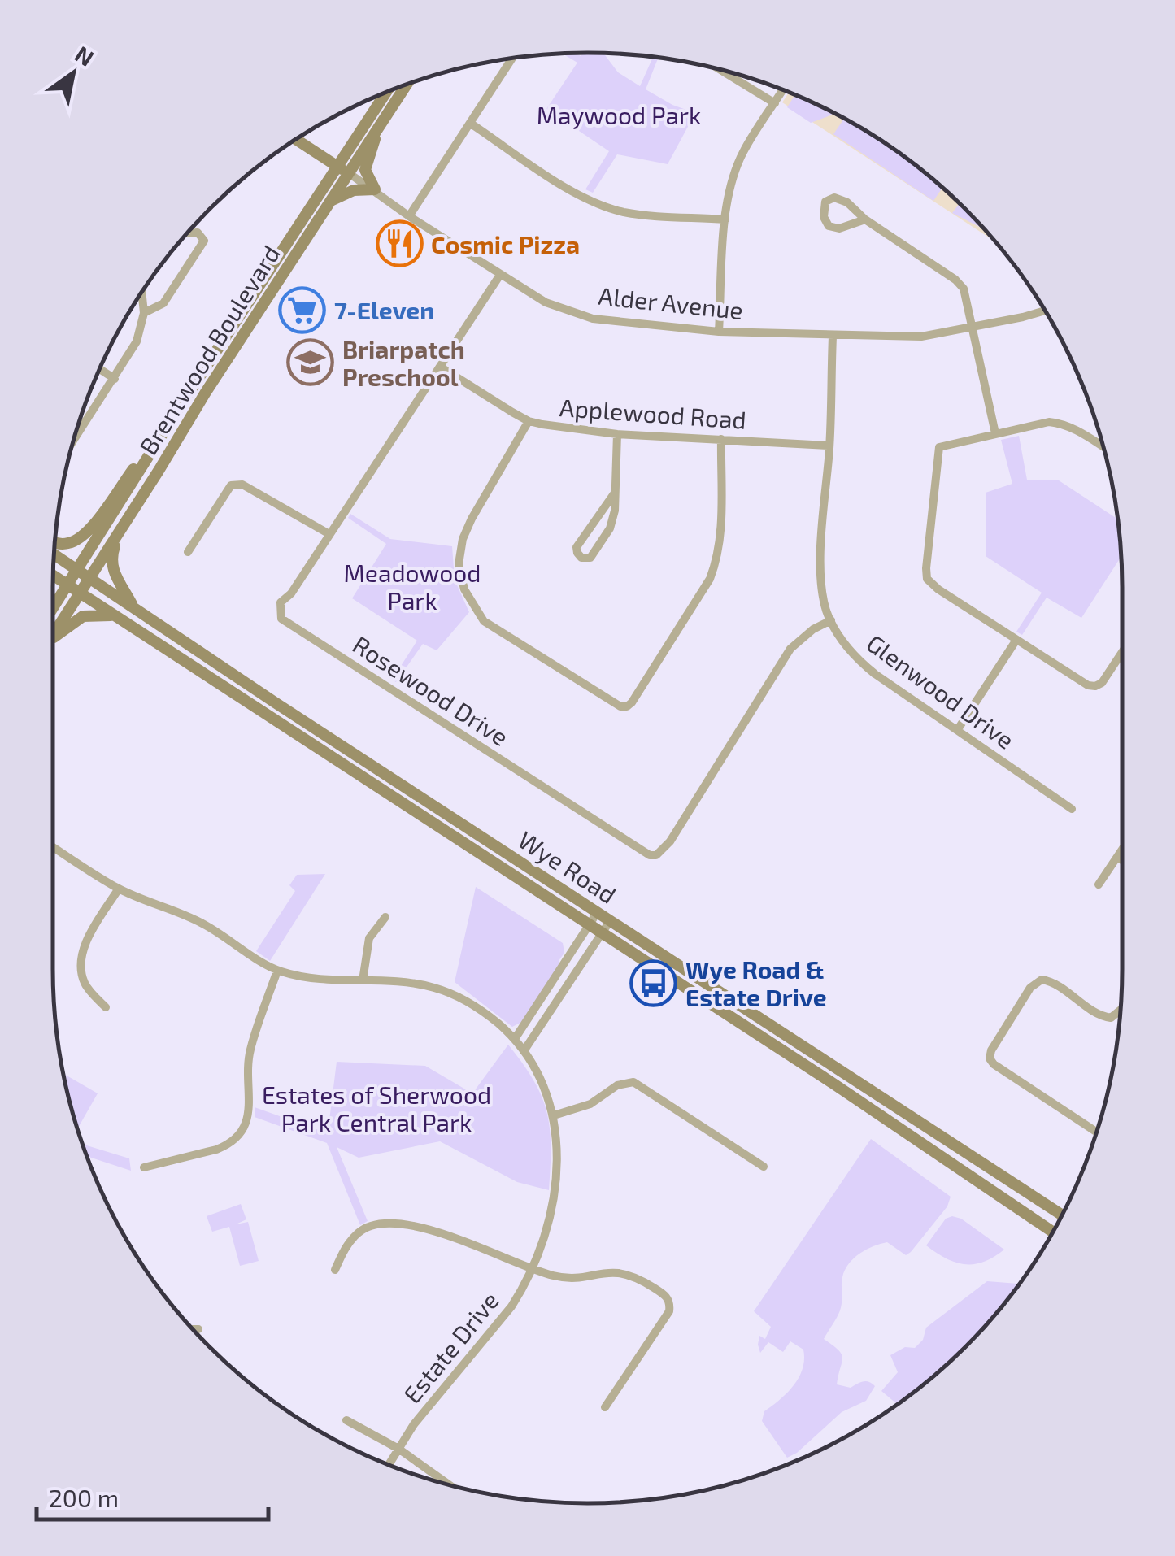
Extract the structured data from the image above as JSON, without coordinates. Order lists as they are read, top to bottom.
{
  "streets": {
    "main road": ["Alder Avenue", "Brentwood Boulevard", "Wye Road"],
    "street": [
      "Applewood Road",
      "Rosewood Drive",
      "Glenwood Drive",
      "Estate Drive"
    ]
  },
  "crossings": [
    ["Alder Avenue", "Brentwood Boulevard"],
    ["Alder Avenue", "Rosewood Drive"],
    ["Alder Avenue", "Glenwood Drive"],
    ["Brentwood Boulevard", "Wye Road"],
    ["Applewood Road", "Rosewood Drive"],
    ["Applewood Road", "Glenwood Drive"],
    ["Rosewood Drive", "Glenwood Drive"]
  ],
  "parks": ["Maywood Park", "Meadowood Park", "Estates of Sherwood Park Central Park"],
  "places": {
    "restaurant": ["Cosmic Pizza"],
    "supermarket": ["7-Eleven"],
    "school or university": ["Briarpatch Preschool"],
    "bus stop": ["Wye Road & Estate Drive"]
  },
  "scale_bar": "200 m",
  "north": "top right"
}
